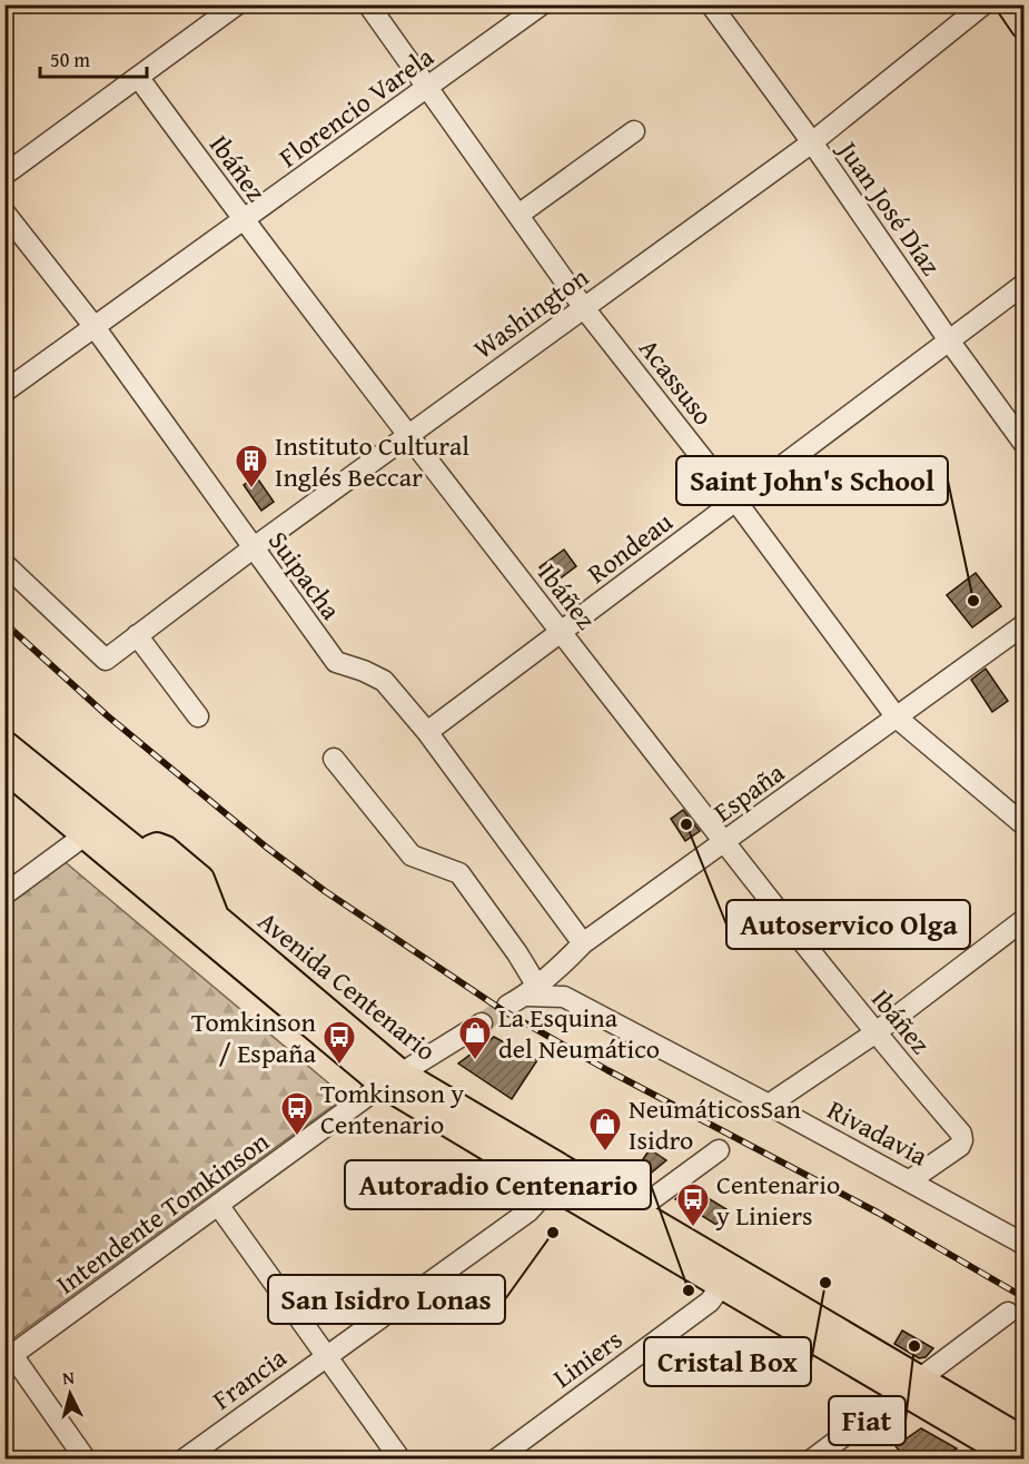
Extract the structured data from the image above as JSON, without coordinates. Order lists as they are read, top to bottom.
{
  "streets": {
    "main road": ["Avenida Centenario"],
    "street": [
      "Florencio Varela",
      "Ibáñez",
      "Juan José Díaz",
      "Washington",
      "Acassuso",
      "Rondeau",
      "Suipacha",
      "España",
      "Rivadavia",
      "Intendente Tomkinson",
      "Liniers",
      "Francia"
    ]
  },
  "crossings": [
    ["Florencio Varela", "Ibáñez"],
    ["Florencio Varela", "Acassuso"],
    ["Florencio Varela", "Suipacha"],
    ["Ibáñez", "Washington"],
    ["Ibáñez", "Rondeau"],
    ["Ibáñez", "España"],
    ["Ibáñez", "Rivadavia"],
    ["Juan José Díaz", "Washington"],
    ["Juan José Díaz", "Rondeau"],
    ["Washington", "Acassuso"],
    ["Washington", "Suipacha"],
    ["Acassuso", "Rondeau"],
    ["Acassuso", "España"],
    ["Rondeau", "Suipacha"],
    ["Suipacha", "España"],
    ["España", "Rivadavia"],
    ["Avenida Centenario", "Intendente Tomkinson"],
    ["Avenida Centenario", "Liniers"],
    ["Avenida Centenario", "Francia"]
  ],
  "places": {
    "building": ["Instituto Cultural Inglés Beccar"],
    "other": [
      "Saint John's School",
      "Autoservico Olga",
      "San Isidro Lonas",
      "Cristal Box",
      "Autoradio Centenario",
      "Fiat"
    ],
    "shop": ["La Esquina del Neumático", "NeumáticosSan Isidro"],
    "bus stop": ["Tomkinson / España", "Tomkinson y Centenario", "Centenario y Liniers"]
  },
  "scale_bar": "50 m",
  "north": "top"
}
